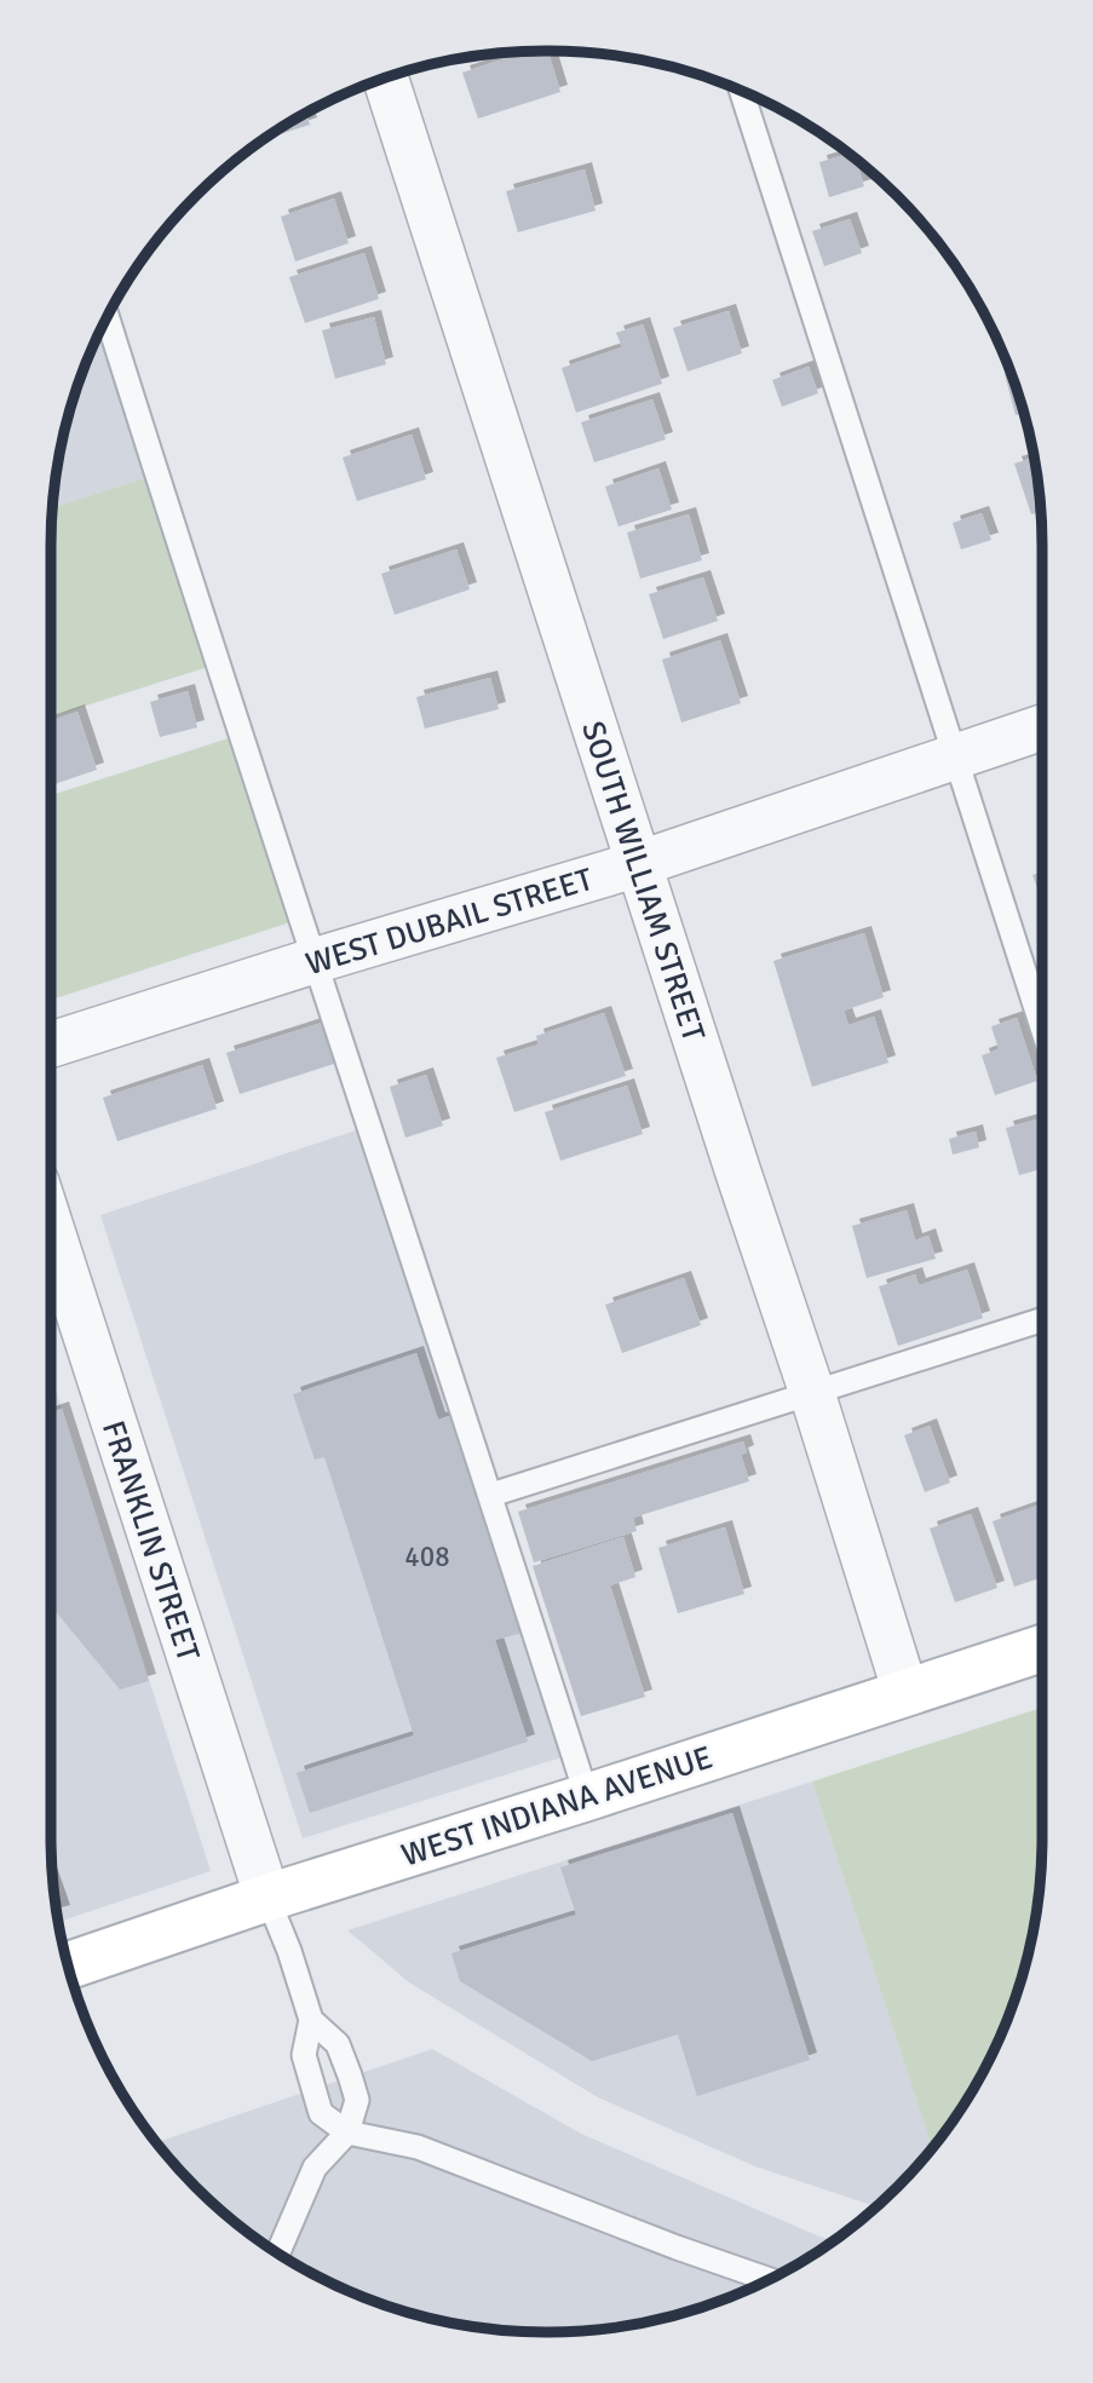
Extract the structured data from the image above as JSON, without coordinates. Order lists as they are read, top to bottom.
{
  "streets": {
    "street": [
      "SOUTH WILLIAM STREET",
      "WEST DUBAIL STREET",
      "FRANKLIN STREET",
      "WEST INDIANA AVENUE"
    ]
  },
  "crossings": [
    ["SOUTH WILLIAM STREET", "WEST DUBAIL STREET"],
    ["SOUTH WILLIAM STREET", "WEST INDIANA AVENUE"],
    ["FRANKLIN STREET", "WEST INDIANA AVENUE"]
  ],
  "house_numbers": ["408"]
}
